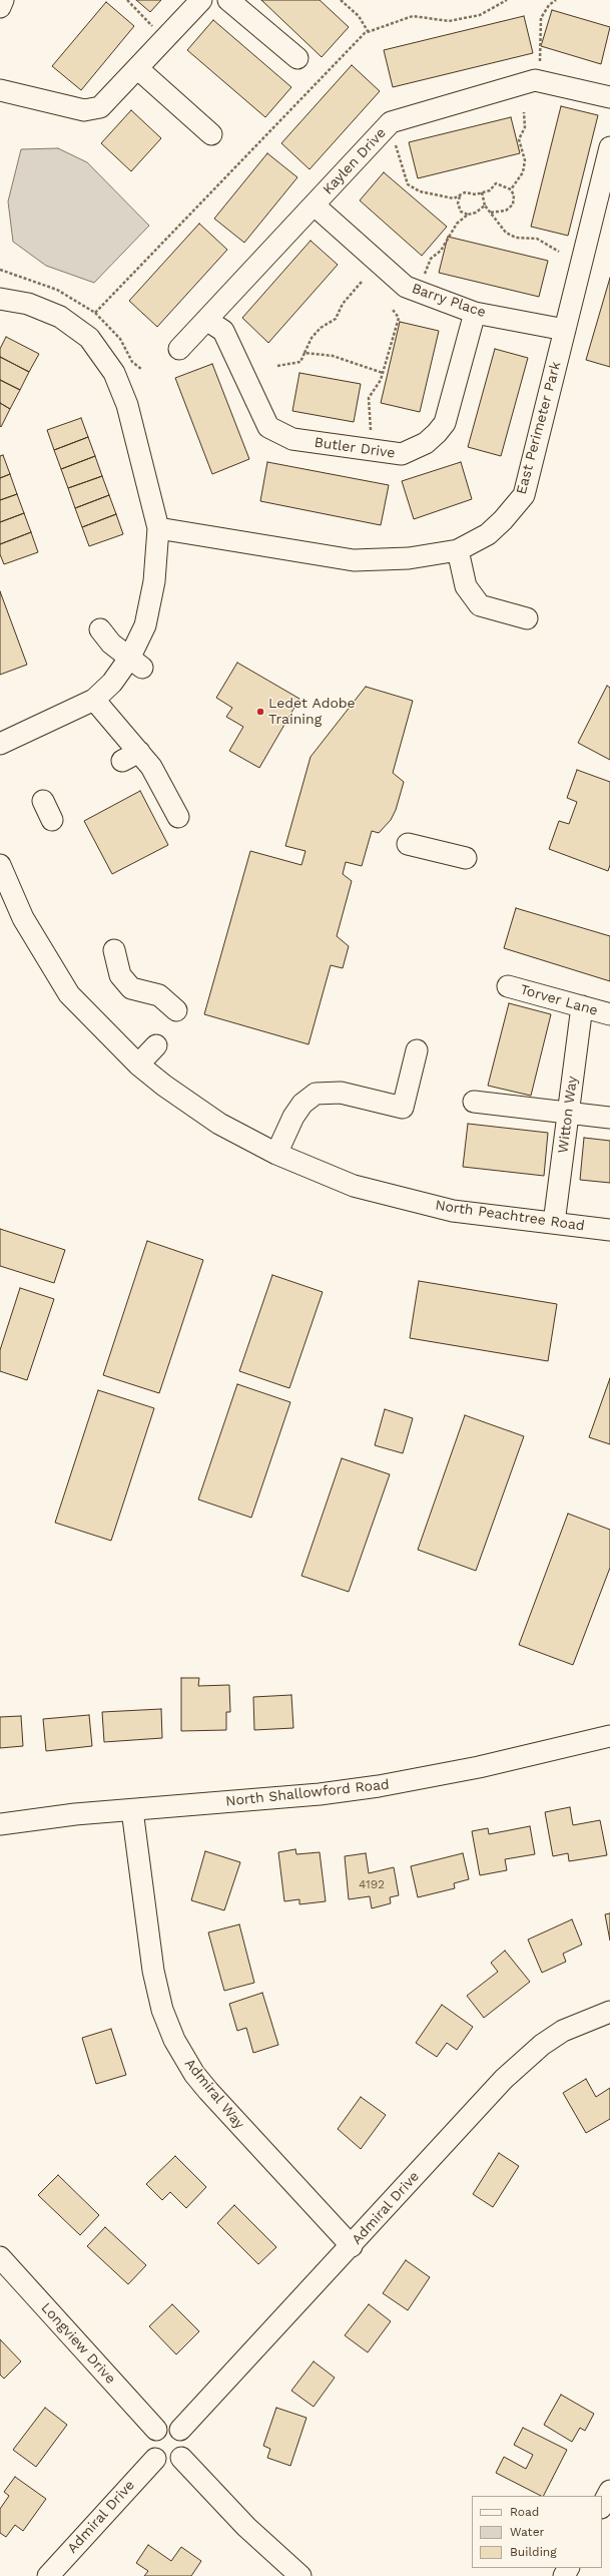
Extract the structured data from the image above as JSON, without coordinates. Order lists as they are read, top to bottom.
{
  "streets": {
    "street": [
      "Kaylen Drive",
      "Barry Place",
      "East Perimeter Park",
      "Butler Drive",
      "Torver Lane",
      "Witton Way",
      "North Peachtree Road",
      "North Shallowford Road",
      "Admiral Way",
      "Admiral Drive",
      "Longview Drive"
    ]
  },
  "crossings": [
    ["Kaylen Drive", "Barry Place"],
    ["Kaylen Drive", "Butler Drive"],
    ["Barry Place", "East Perimeter Park"],
    ["Barry Place", "Butler Drive"],
    ["Torver Lane", "Witton Way"],
    ["Witton Way", "North Peachtree Road"],
    ["North Shallowford Road", "Admiral Way"],
    ["Admiral Way", "Admiral Drive"],
    ["Admiral Drive", "Longview Drive"]
  ],
  "places": ["Ledet Adobe Training"],
  "house_numbers": ["4192"],
  "legend": ["Road", "Water", "Building"]
}
